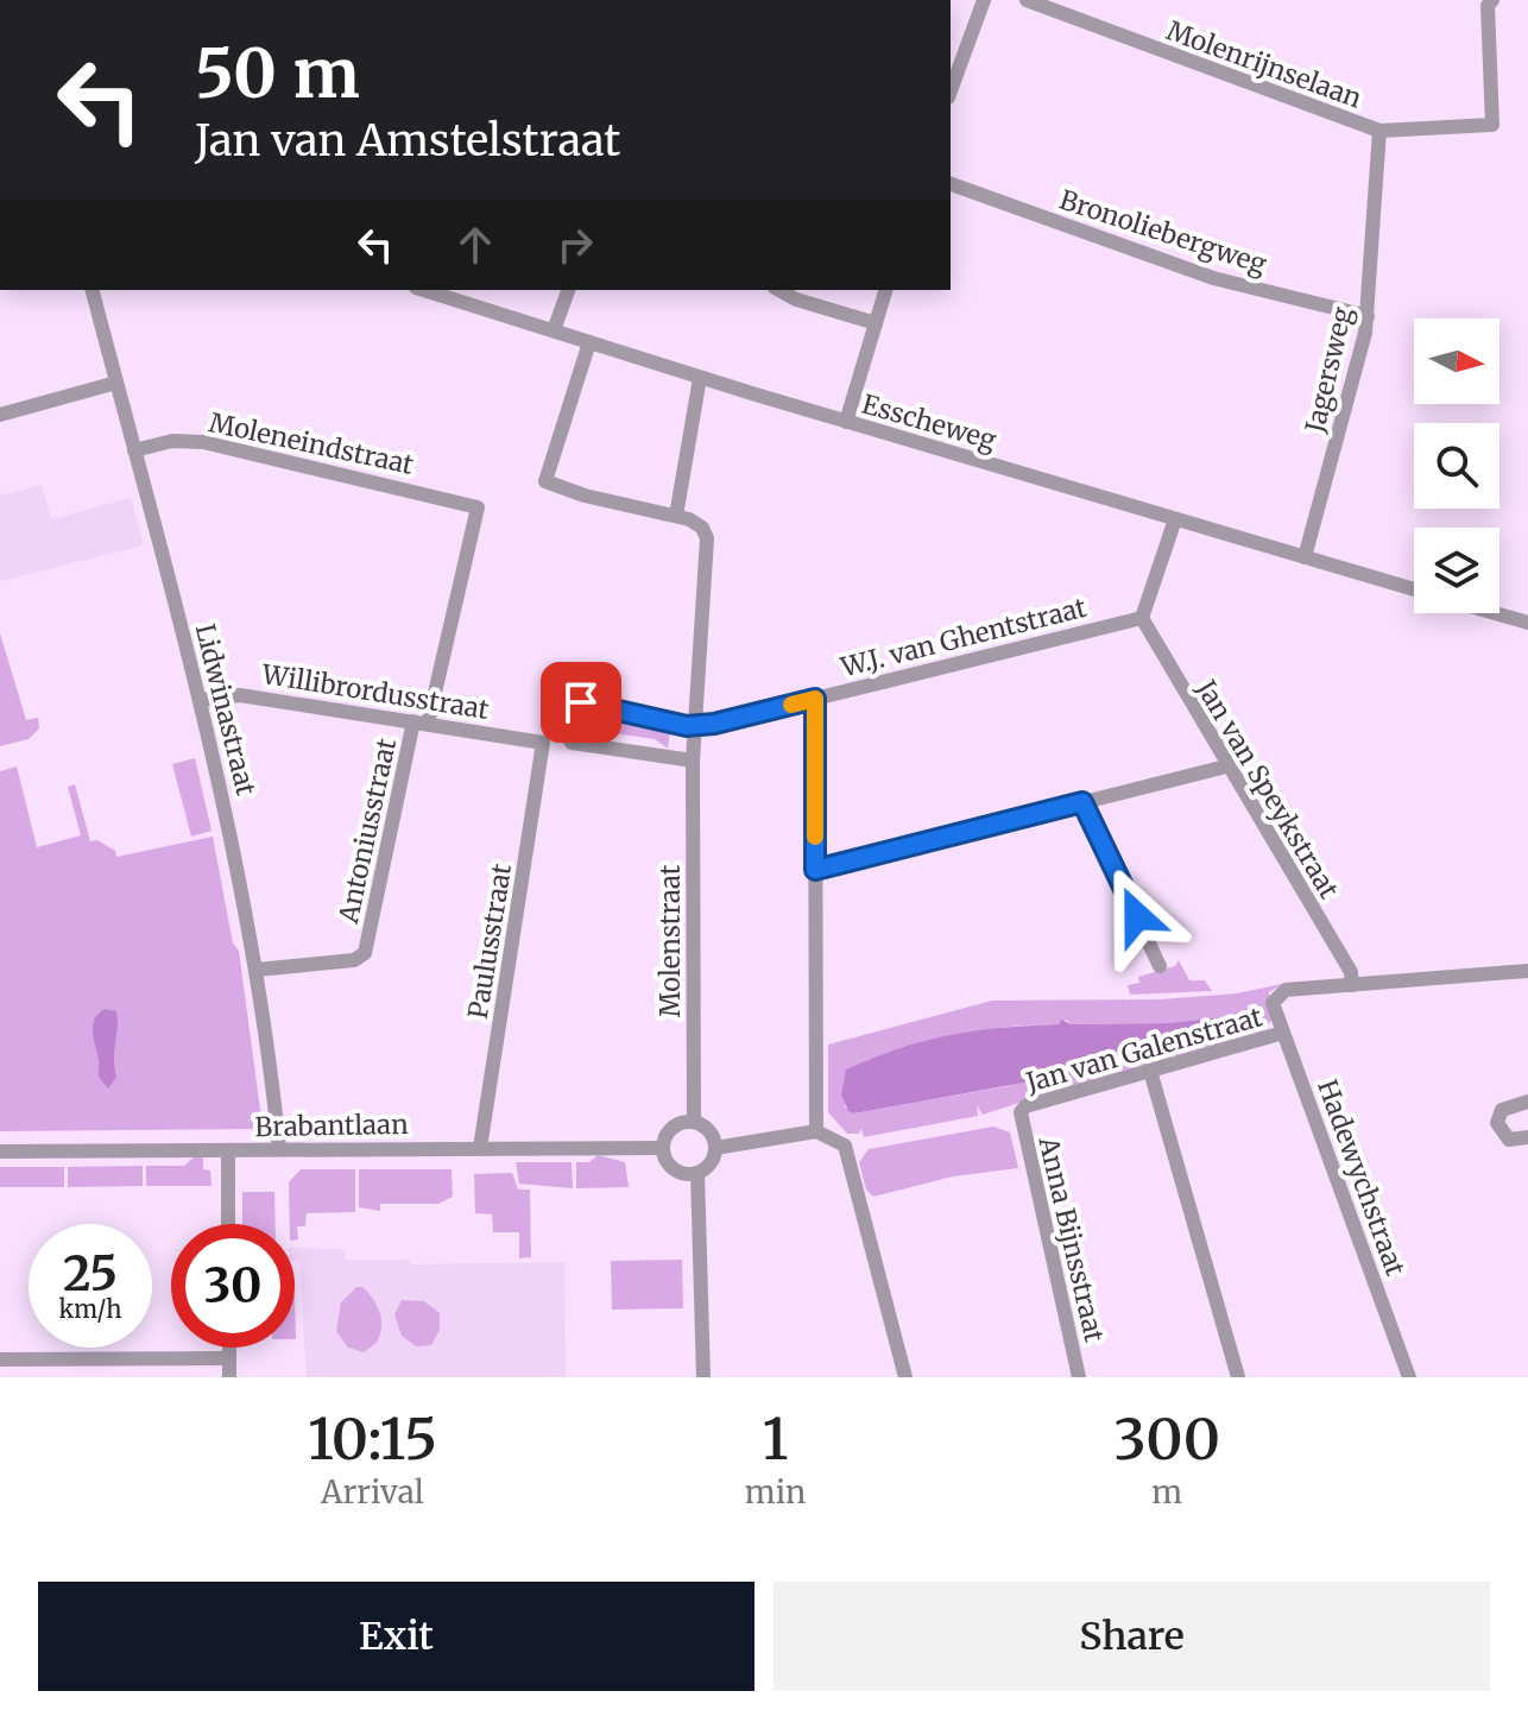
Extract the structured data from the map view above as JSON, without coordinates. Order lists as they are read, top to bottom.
{
  "streets": {
    "street": [
      "Molenrijnselaan",
      "Bronoliebergweg",
      "Jagersweg",
      "Esscheweg",
      "Moleneindstraat",
      "W.J. van Ghentstraat",
      "Willibrordusstraat",
      "Lidwinastraat",
      "Jan van Speykstraat",
      "Antoniusstraat",
      "Paulusstraat",
      "Molenstraat",
      "Jan van Galenstraat",
      "Brabantlaan",
      "Hadewychstraat",
      "Anna Bijnsstraat"
    ]
  },
  "crossings": [
    ["Molenrijnselaan", "Jagersweg"],
    ["Bronoliebergweg", "Jagersweg"],
    ["Jagersweg", "Esscheweg"],
    ["Moleneindstraat", "Willibrordusstraat"],
    ["Moleneindstraat", "Lidwinastraat"],
    ["Moleneindstraat", "Antoniusstraat"],
    ["W.J. van Ghentstraat", "Jan van Speykstraat"],
    ["W.J. van Ghentstraat", "Molenstraat"],
    ["Willibrordusstraat", "Lidwinastraat"],
    ["Willibrordusstraat", "Antoniusstraat"],
    ["Willibrordusstraat", "Paulusstraat"],
    ["Lidwinastraat", "Antoniusstraat"],
    ["Lidwinastraat", "Brabantlaan"],
    ["Jan van Speykstraat", "Jan van Galenstraat"],
    ["Paulusstraat", "Brabantlaan"],
    ["Molenstraat", "Brabantlaan"],
    ["Jan van Galenstraat", "Hadewychstraat"],
    ["Jan van Galenstraat", "Anna Bijnsstraat"]
  ],
  "north": "right",
  "page": {
    "turn": ["50 m", "Jan van Amstelstraat"],
    "speed": "25 km/h",
    "limit": "30",
    "eta": [
      "10:15",
      "Arrival",
      "1",
      "min",
      "300",
      "m"
    ],
    "buttons": ["Exit", "Share"]
  }
}
